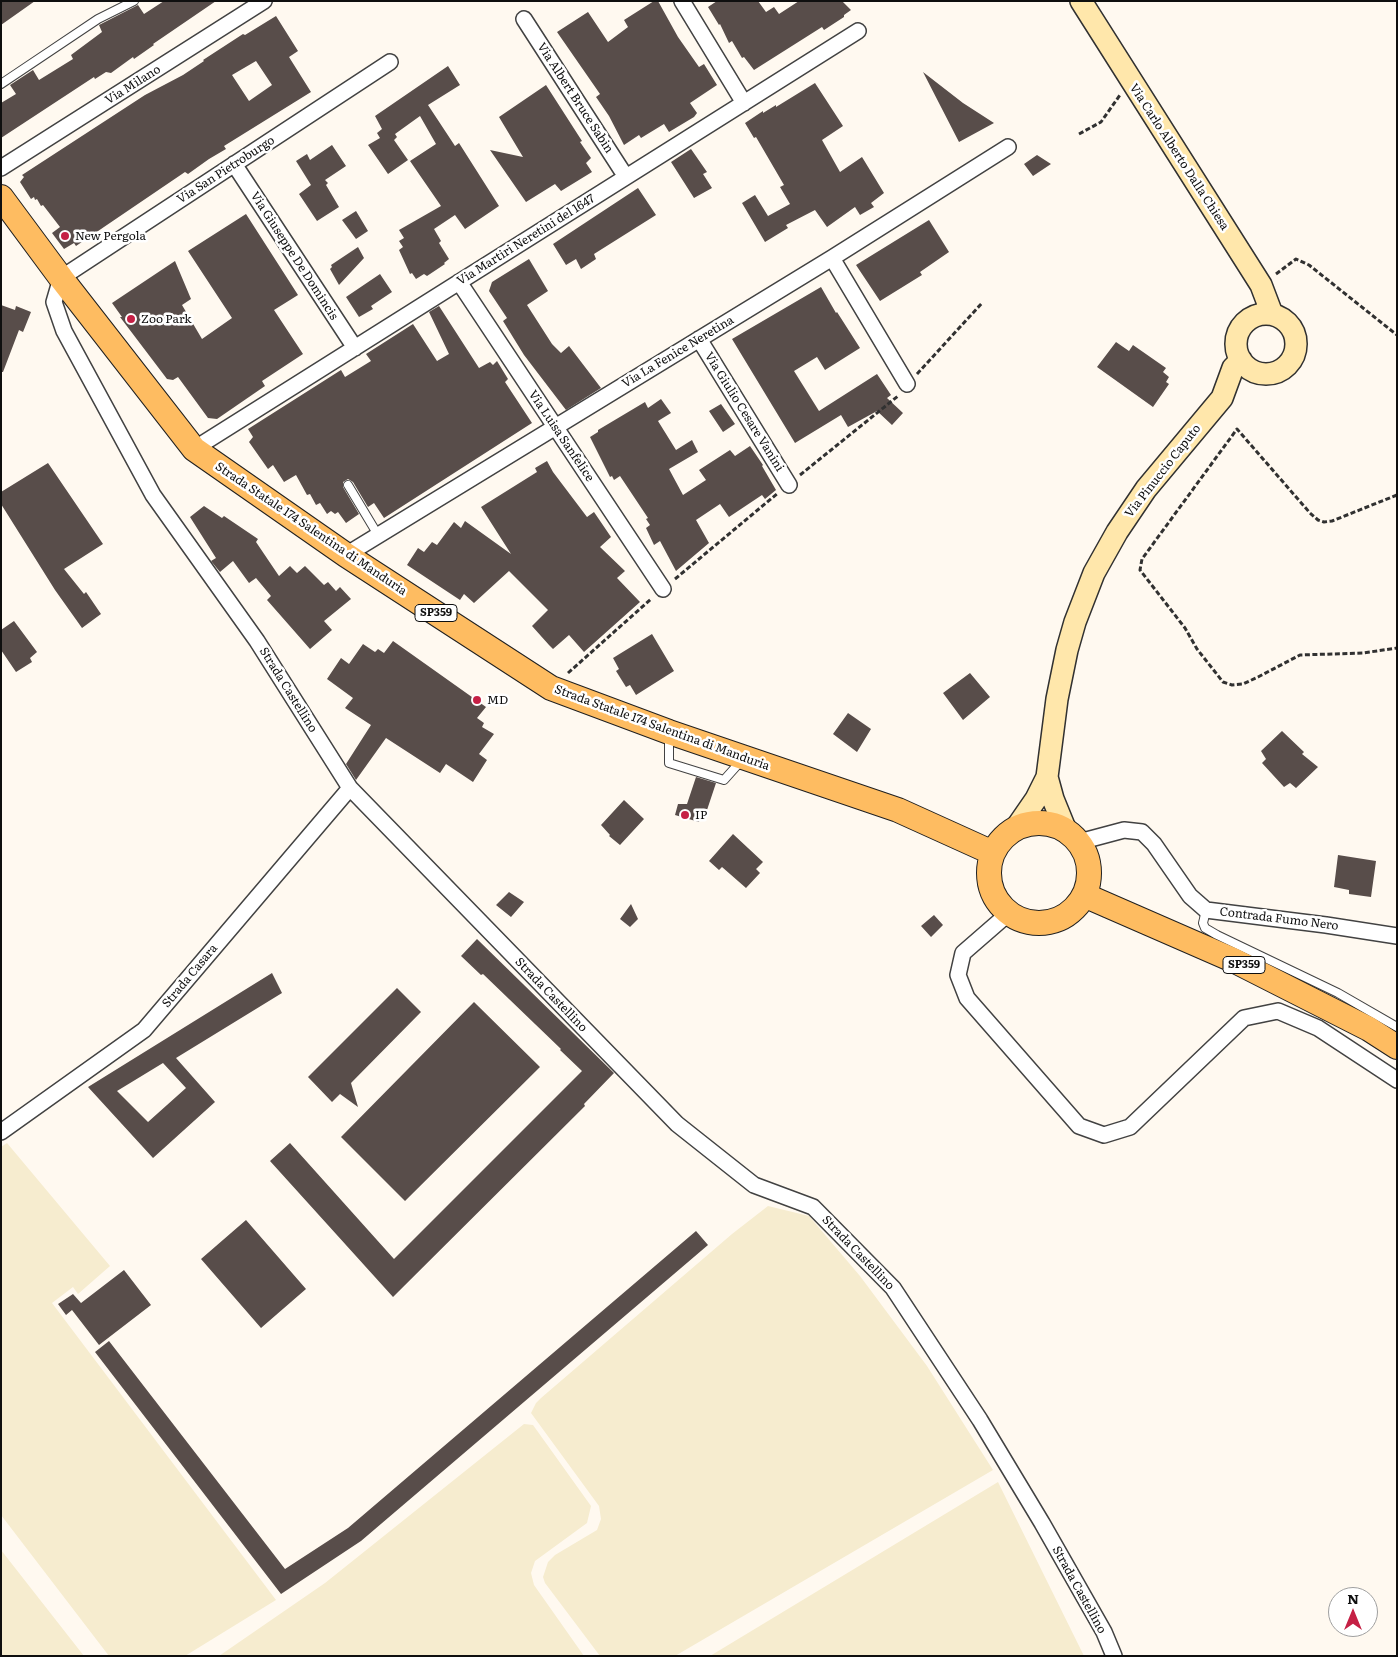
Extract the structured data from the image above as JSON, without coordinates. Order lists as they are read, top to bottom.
{
  "streets": {
    "main road": ["Strada Statale 174 Salentina di Manduria", "SP359"],
    "street": [
      "Via Milano",
      "Via Albert Bruce Sabin",
      "Via Carlo Alberto Dalla Chiesa",
      "Via San Pietroburgo",
      "Via Martiri Neretini del 1647",
      "Via Giuseppe De Domincis",
      "Via La Fenice Neretina",
      "Via Giulio Cesare Vanini",
      "Via Luisa Sanfelice",
      "Via Pinuccio Caputo",
      "Strada Castellino",
      "Contrada Fumo Nero",
      "Strada Casara"
    ]
  },
  "crossings": [
    ["Via Albert Bruce Sabin", "Via Martiri Neretini del 1647"],
    ["Via Carlo Alberto Dalla Chiesa", "Via Pinuccio Caputo"],
    ["Via San Pietroburgo", "Via Giuseppe De Domincis"],
    ["Via San Pietroburgo", "Strada Statale 174 Salentina di Manduria"],
    ["Via San Pietroburgo", "Strada Castellino"],
    ["Via Martiri Neretini del 1647", "Via Giuseppe De Domincis"],
    ["Via Martiri Neretini del 1647", "Via Luisa Sanfelice"],
    ["Via Martiri Neretini del 1647", "Strada Statale 174 Salentina di Manduria"],
    ["Via La Fenice Neretina", "Via Giulio Cesare Vanini"],
    ["Via La Fenice Neretina", "Via Luisa Sanfelice"],
    ["Via La Fenice Neretina", "Strada Statale 174 Salentina di Manduria"],
    ["Strada Statale 174 Salentina di Manduria", "SP359"],
    ["Strada Statale 174 Salentina di Manduria", "Strada Castellino"],
    ["Strada Statale 174 Salentina di Manduria", "Contrada Fumo Nero"],
    ["SP359", "Contrada Fumo Nero"],
    ["Strada Castellino", "Strada Casara"]
  ],
  "places": [
    "New Pergola",
    "Zoo Park",
    "MD",
    "IP"
  ],
  "north": "top"
}
